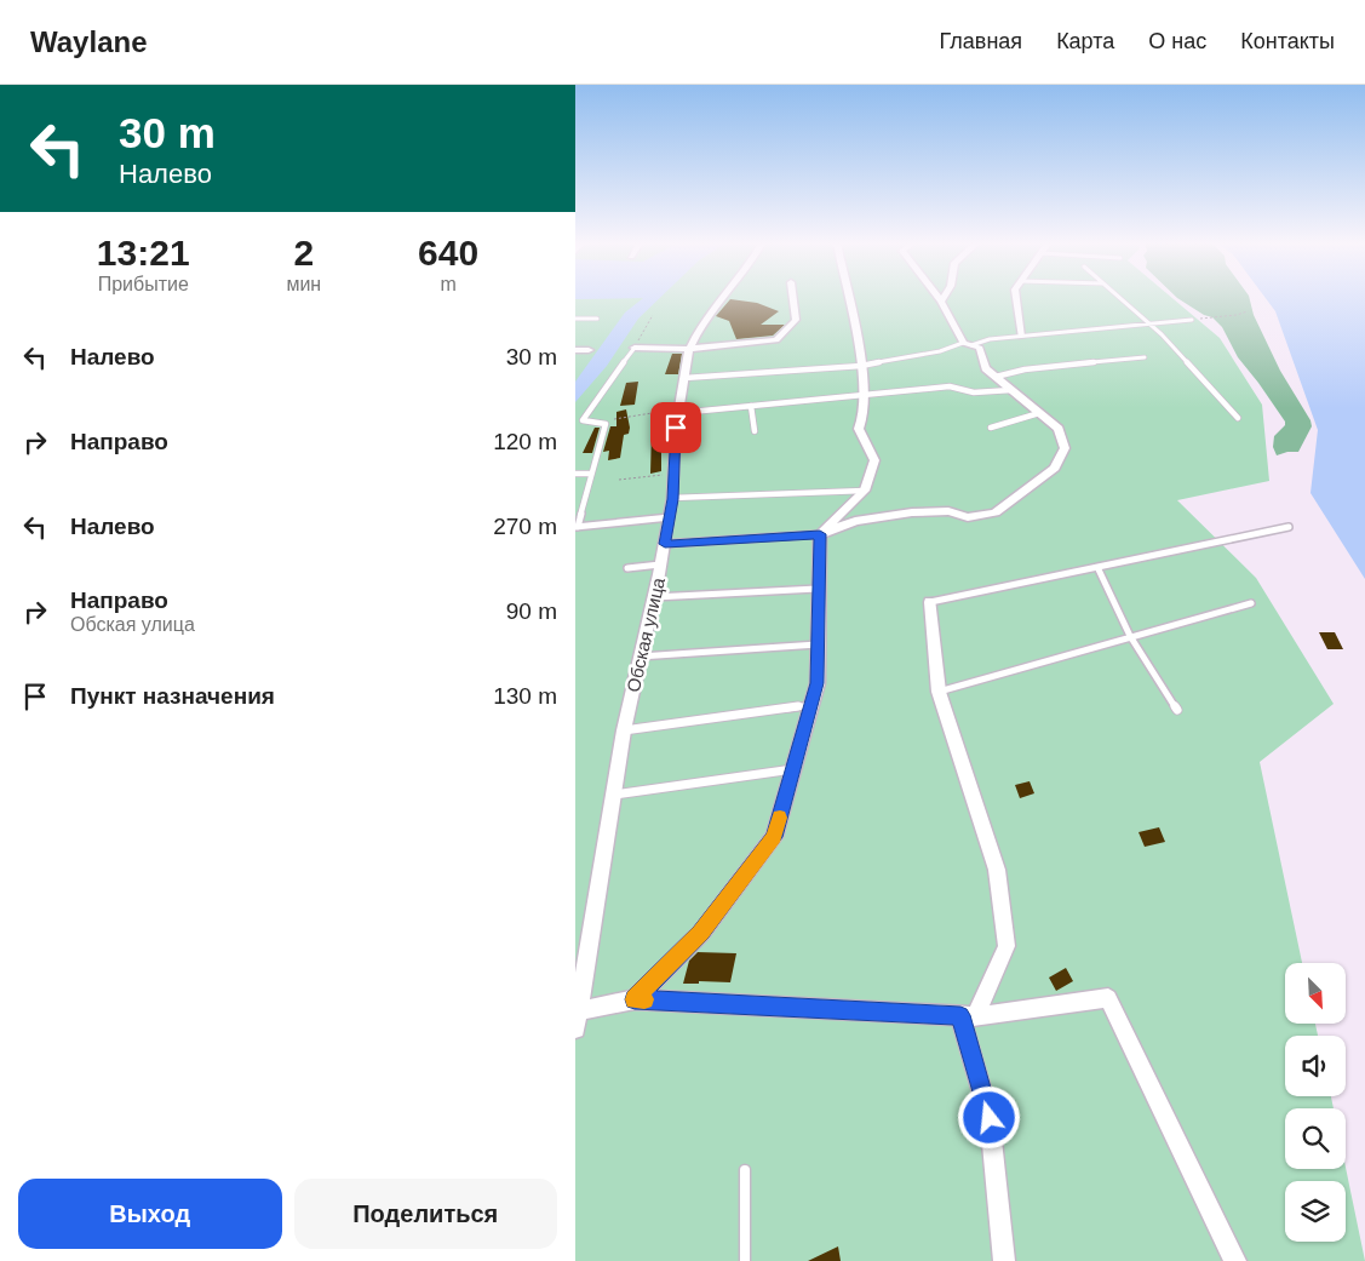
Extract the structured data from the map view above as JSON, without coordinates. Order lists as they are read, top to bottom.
{
  "streets": {
    "street": ["Обская улица"]
  },
  "north": "bottom right",
  "page": {
    "header": "Waylane",
    "nav": [
      "Главная",
      "Карта",
      "О нас",
      "Контакты"
    ],
    "turn": ["30 m", "Налево"],
    "eta": [
      "13:21",
      "Прибытие",
      "2",
      "мин",
      "640",
      "m"
    ],
    "list": [
      {
        "name": "Налево",
        "value": "30 m"
      },
      {
        "name": "Направо",
        "value": "120 m"
      },
      {
        "name": "Налево",
        "value": "270 m"
      },
      {
        "name": "Направо",
        "note": "Обская улица",
        "value": "90 m"
      },
      {
        "name": "Пункт назначения",
        "value": "130 m"
      }
    ],
    "buttons": ["Выход", "Поделиться"]
  }
}
